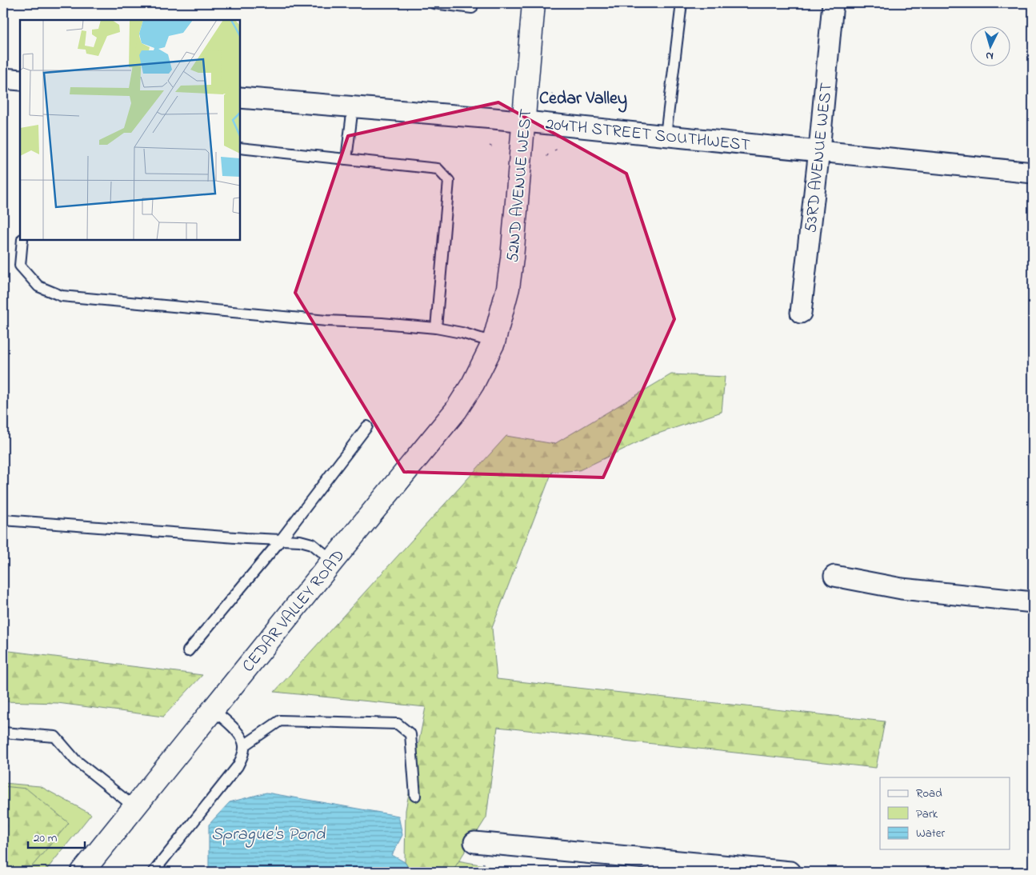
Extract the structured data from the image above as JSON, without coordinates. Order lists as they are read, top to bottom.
{
  "streets": {
    "street": [
      "204TH STREET SOUTHWEST",
      "53RD AVENUE WEST",
      "52ND AVENUE WEST",
      "CEDAR VALLEY ROAD"
    ]
  },
  "crossings": [
    ["204TH STREET SOUTHWEST", "53RD AVENUE WEST"],
    ["204TH STREET SOUTHWEST", "52ND AVENUE WEST"],
    ["52ND AVENUE WEST", "CEDAR VALLEY ROAD"]
  ],
  "districts": ["Cedar Valley"],
  "water": ["Sprague's Pond"],
  "legend": ["Road", "Park", "Water"],
  "scale_bar": "20 m",
  "north": "bottom"
}
